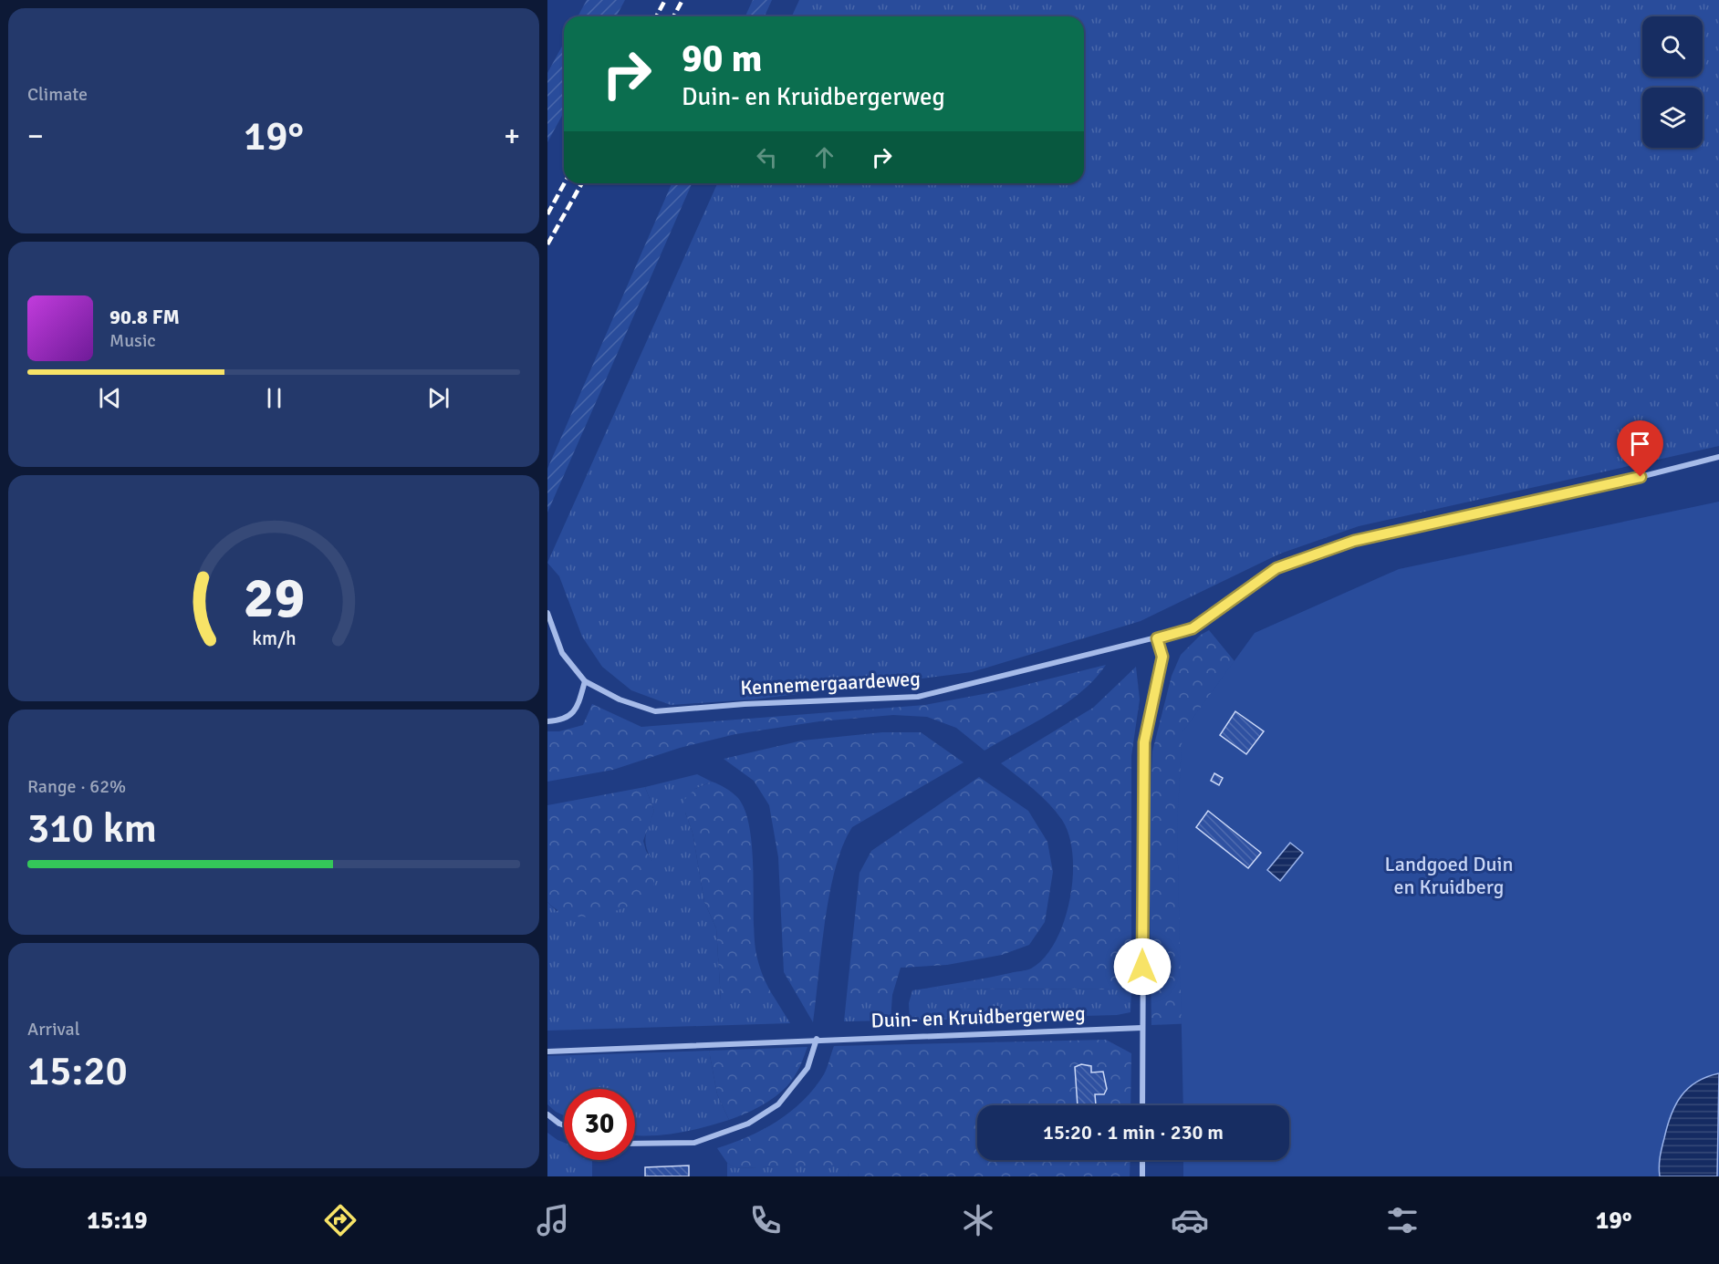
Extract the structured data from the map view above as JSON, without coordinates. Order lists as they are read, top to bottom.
{
  "streets": {
    "street": ["Kennemergaardeweg", "Duin- en Kruidbergerweg"]
  },
  "parks": ["Landgoed Duin en Kruidberg"],
  "page": {
    "tile": [
      "Climate",
      ["Range · 62%", "310 km"],
      ["Arrival", "15:20"]
    ],
    "turn": ["90 m", "Duin- en Kruidbergerweg"],
    "heat": ["−", "19°", "+"],
    "song": ["90.8 FM", "Music"],
    "limit": "30",
    "trip": "15:20 · 1 min · 230 m",
    "tabs": ["15:19", "19°"],
    "gauge": ["29", "km/h"]
  }
}
